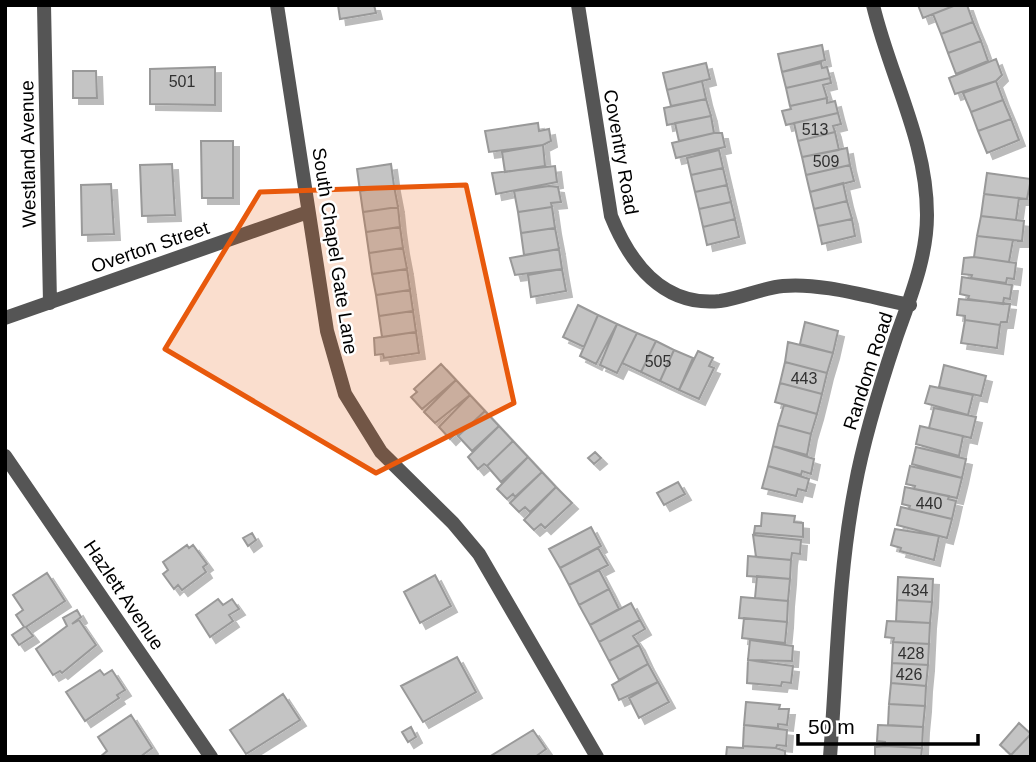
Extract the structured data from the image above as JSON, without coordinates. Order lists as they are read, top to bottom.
{
  "streets": {
    "street": [
      "Coventry Road",
      "Westland Avenue",
      "Overton Street",
      "South Chapel Gate Lane",
      "Random Road",
      "Hazlett Avenue"
    ]
  },
  "crossings": [
    ["Coventry Road", "Random Road"],
    ["Westland Avenue", "Overton Street"],
    ["Overton Street", "South Chapel Gate Lane"]
  ],
  "house_numbers": [
    "501",
    "513",
    "509",
    "505",
    "443",
    "440",
    "434",
    "428",
    "426"
  ],
  "scale_bar": "50 m"
}
